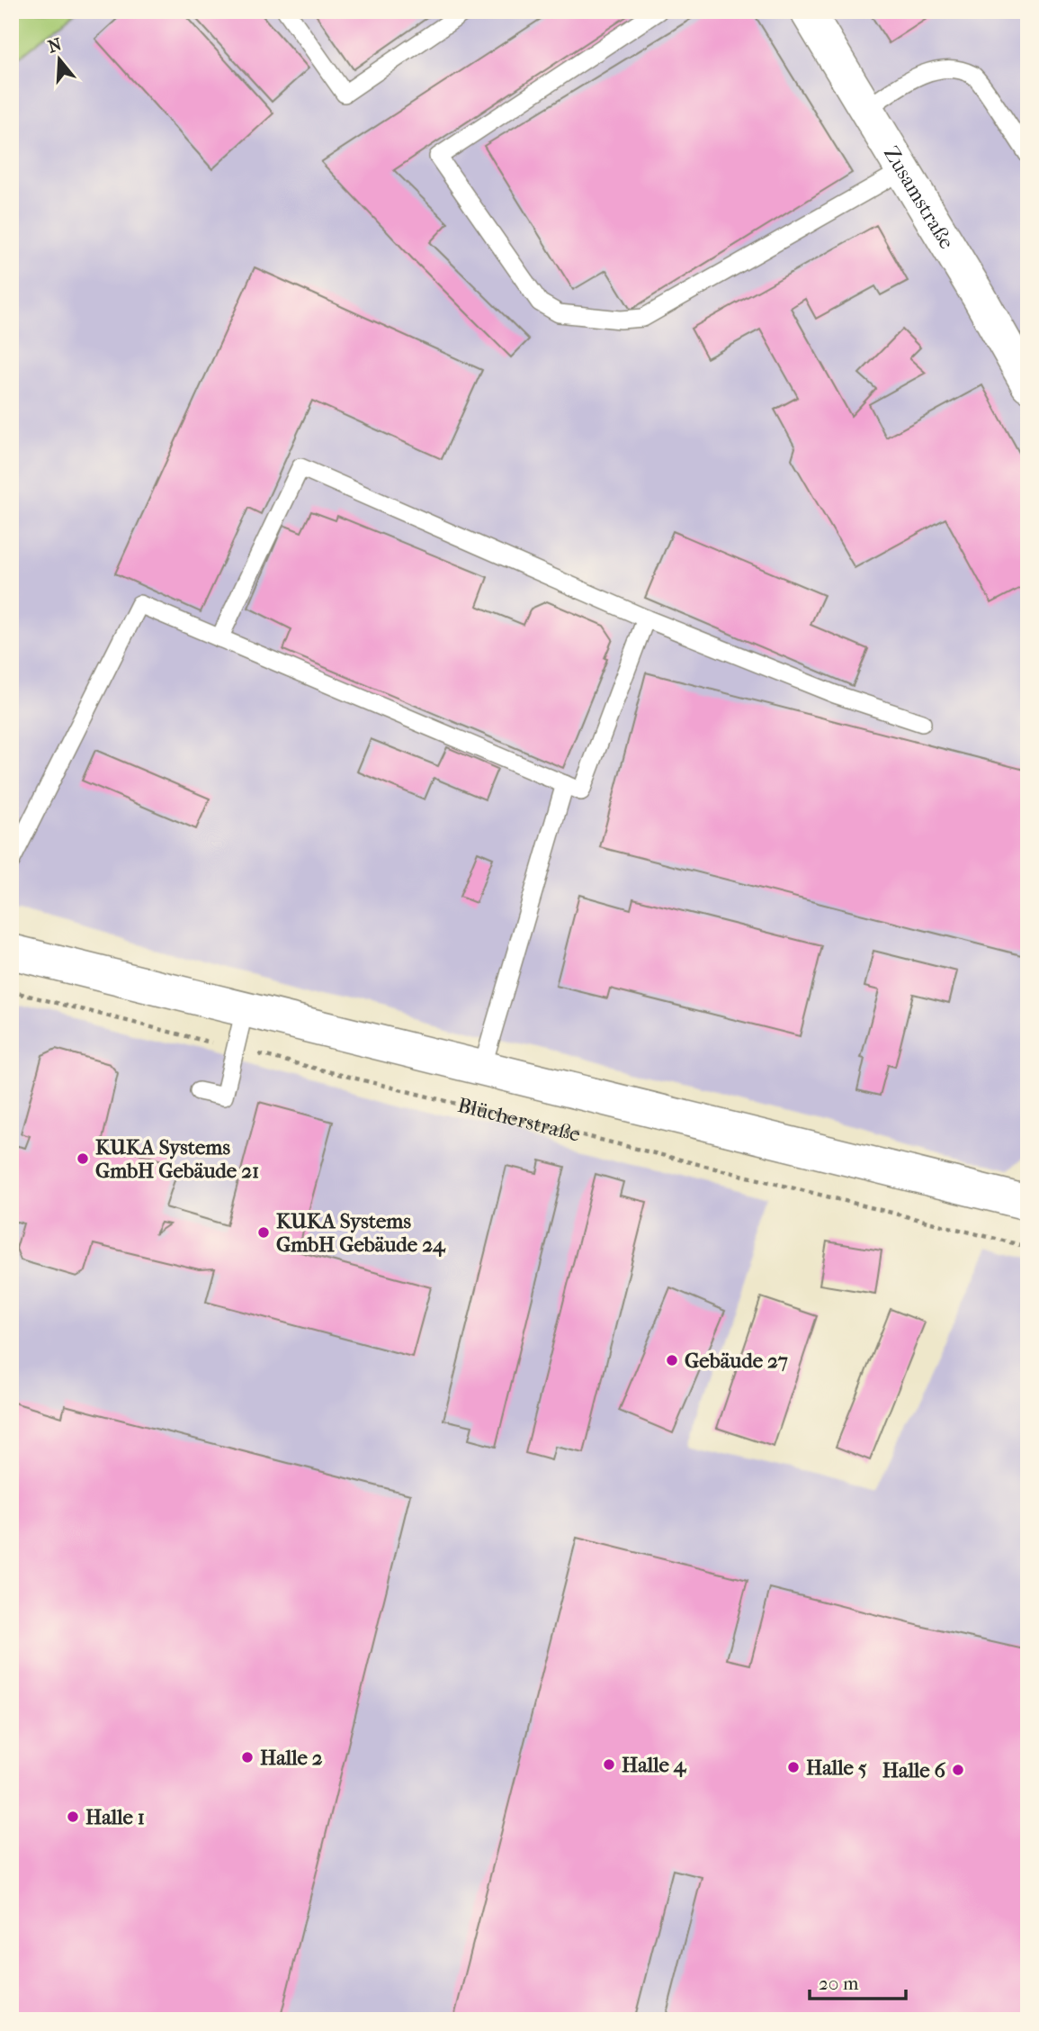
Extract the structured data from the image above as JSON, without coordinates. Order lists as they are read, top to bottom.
{
  "streets": {
    "main road": ["Zusamstraße", "Blücherstraße"]
  },
  "places": [
    "KUKA Systems GmbH Gebäude 21",
    "KUKA Systems GmbH Gebäude 24",
    "Gebäude 27",
    "Halle 2",
    "Halle 4",
    "Halle 5",
    "Halle 6",
    "Halle 1"
  ],
  "scale_bar": "20 m",
  "north": "top"
}
